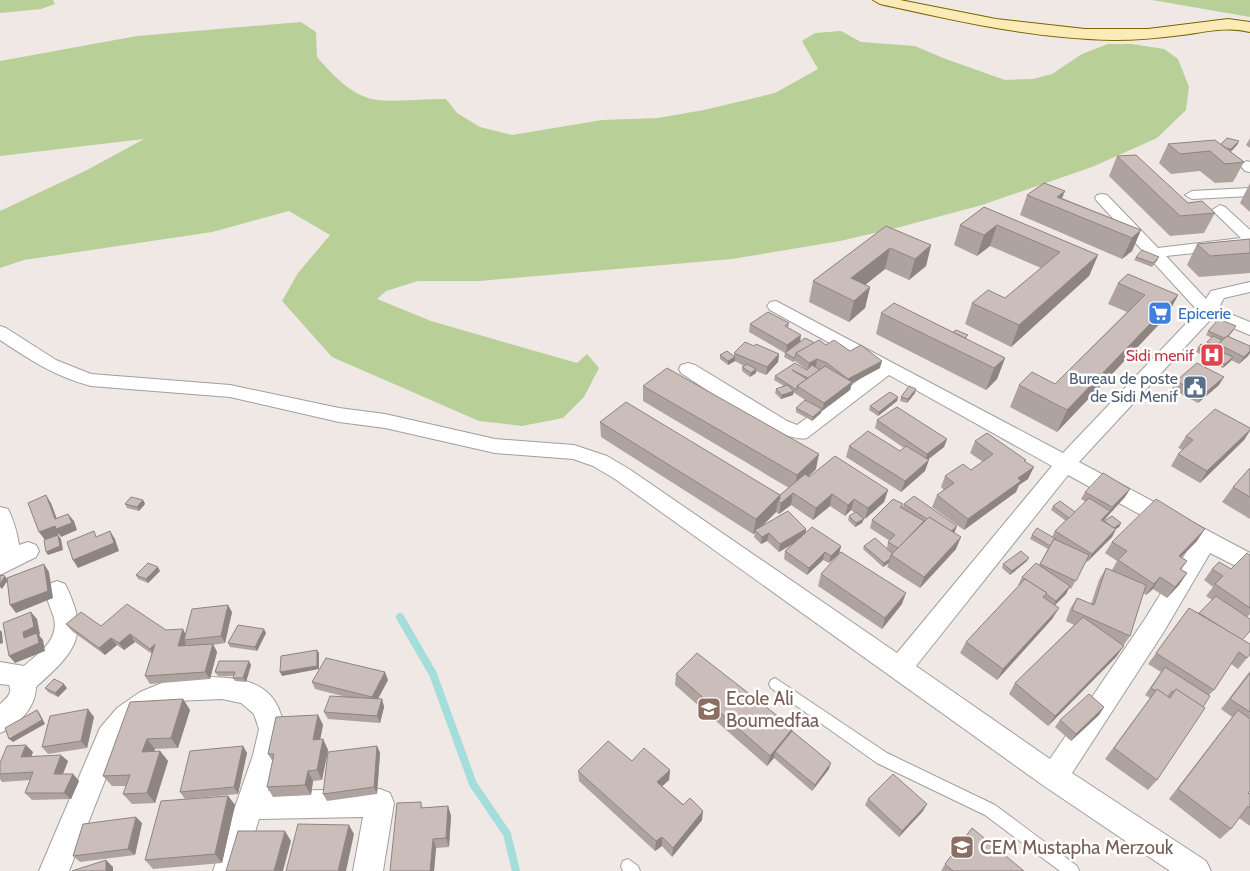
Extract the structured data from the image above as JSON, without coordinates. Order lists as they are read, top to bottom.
{
  "places": {
    "supermarket": ["Epicerie"],
    "hospital": ["Sidi menif"],
    "public building": ["Bureau de poste de Sidi Menif"],
    "school or university": ["Ecole Ali Boumedfaa", "CEM Mustapha Merzouk"]
  }
}
